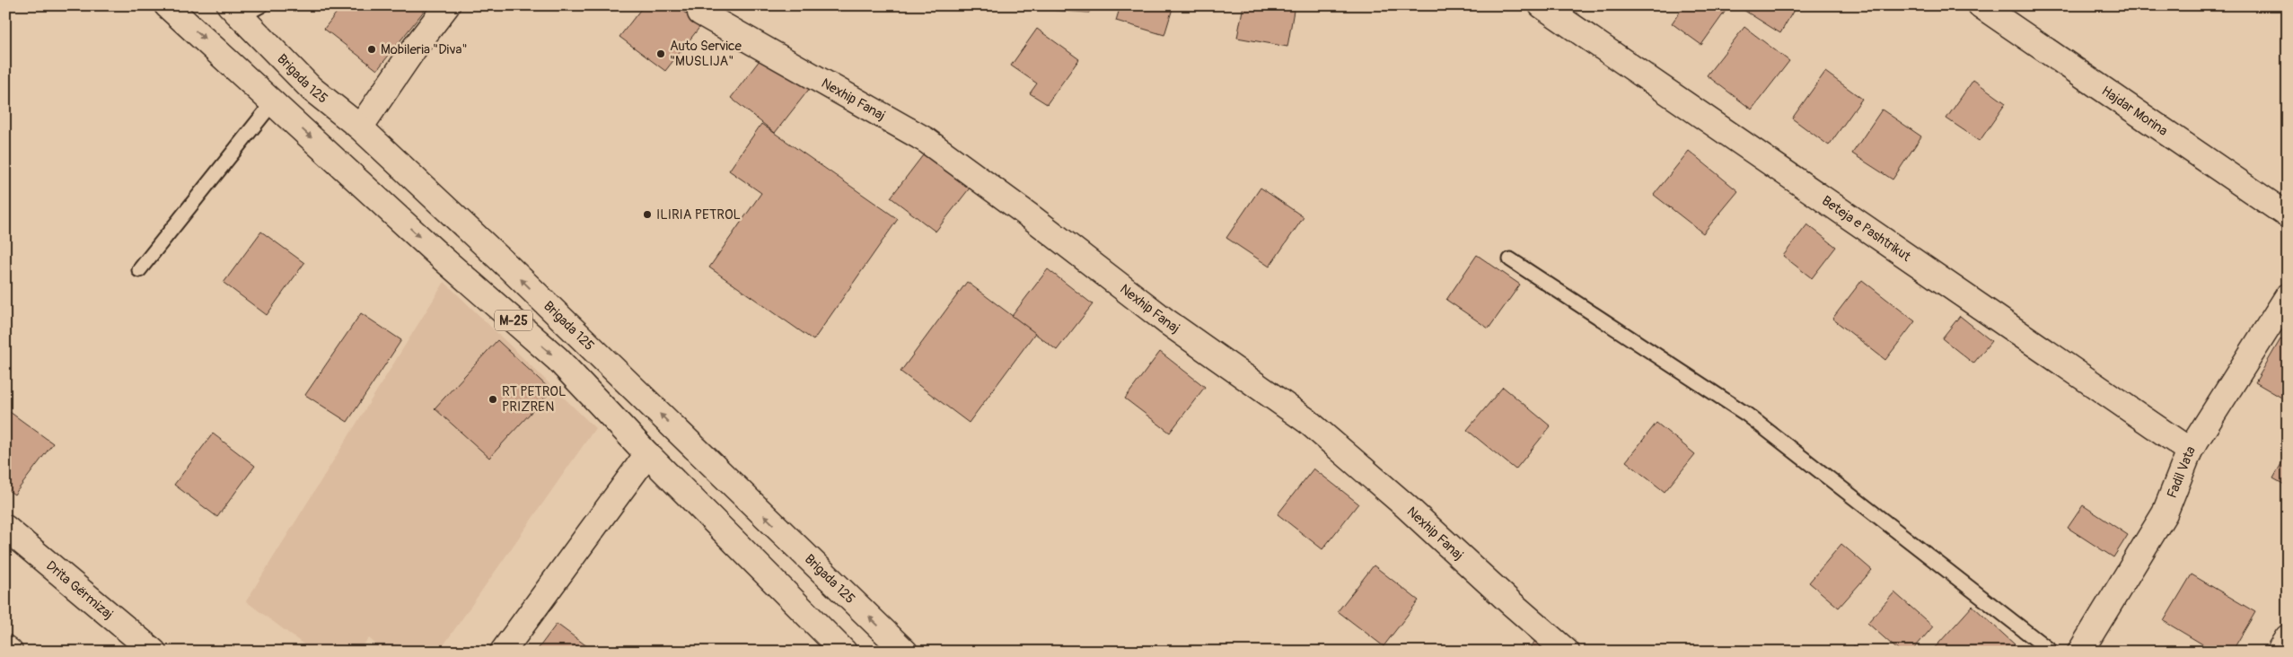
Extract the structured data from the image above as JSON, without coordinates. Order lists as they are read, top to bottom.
{
  "streets": {
    "street": [
      "Brigada 125",
      "Nexhip Fanaj",
      "Hajdar Morina",
      "Beteja e Pashtrikut",
      "M-25",
      "Fadil Vata",
      "Drita Gërmizaj"
    ]
  },
  "crossings": [
    ["Beteja e Pashtrikut", "Fadil Vata"]
  ],
  "places": [
    "Mobileria \"Diva\"",
    "Auto Service \"MUSLIJA\"",
    "ILIRIA PETROL",
    "RT PETROL PRIZREN"
  ]
}
